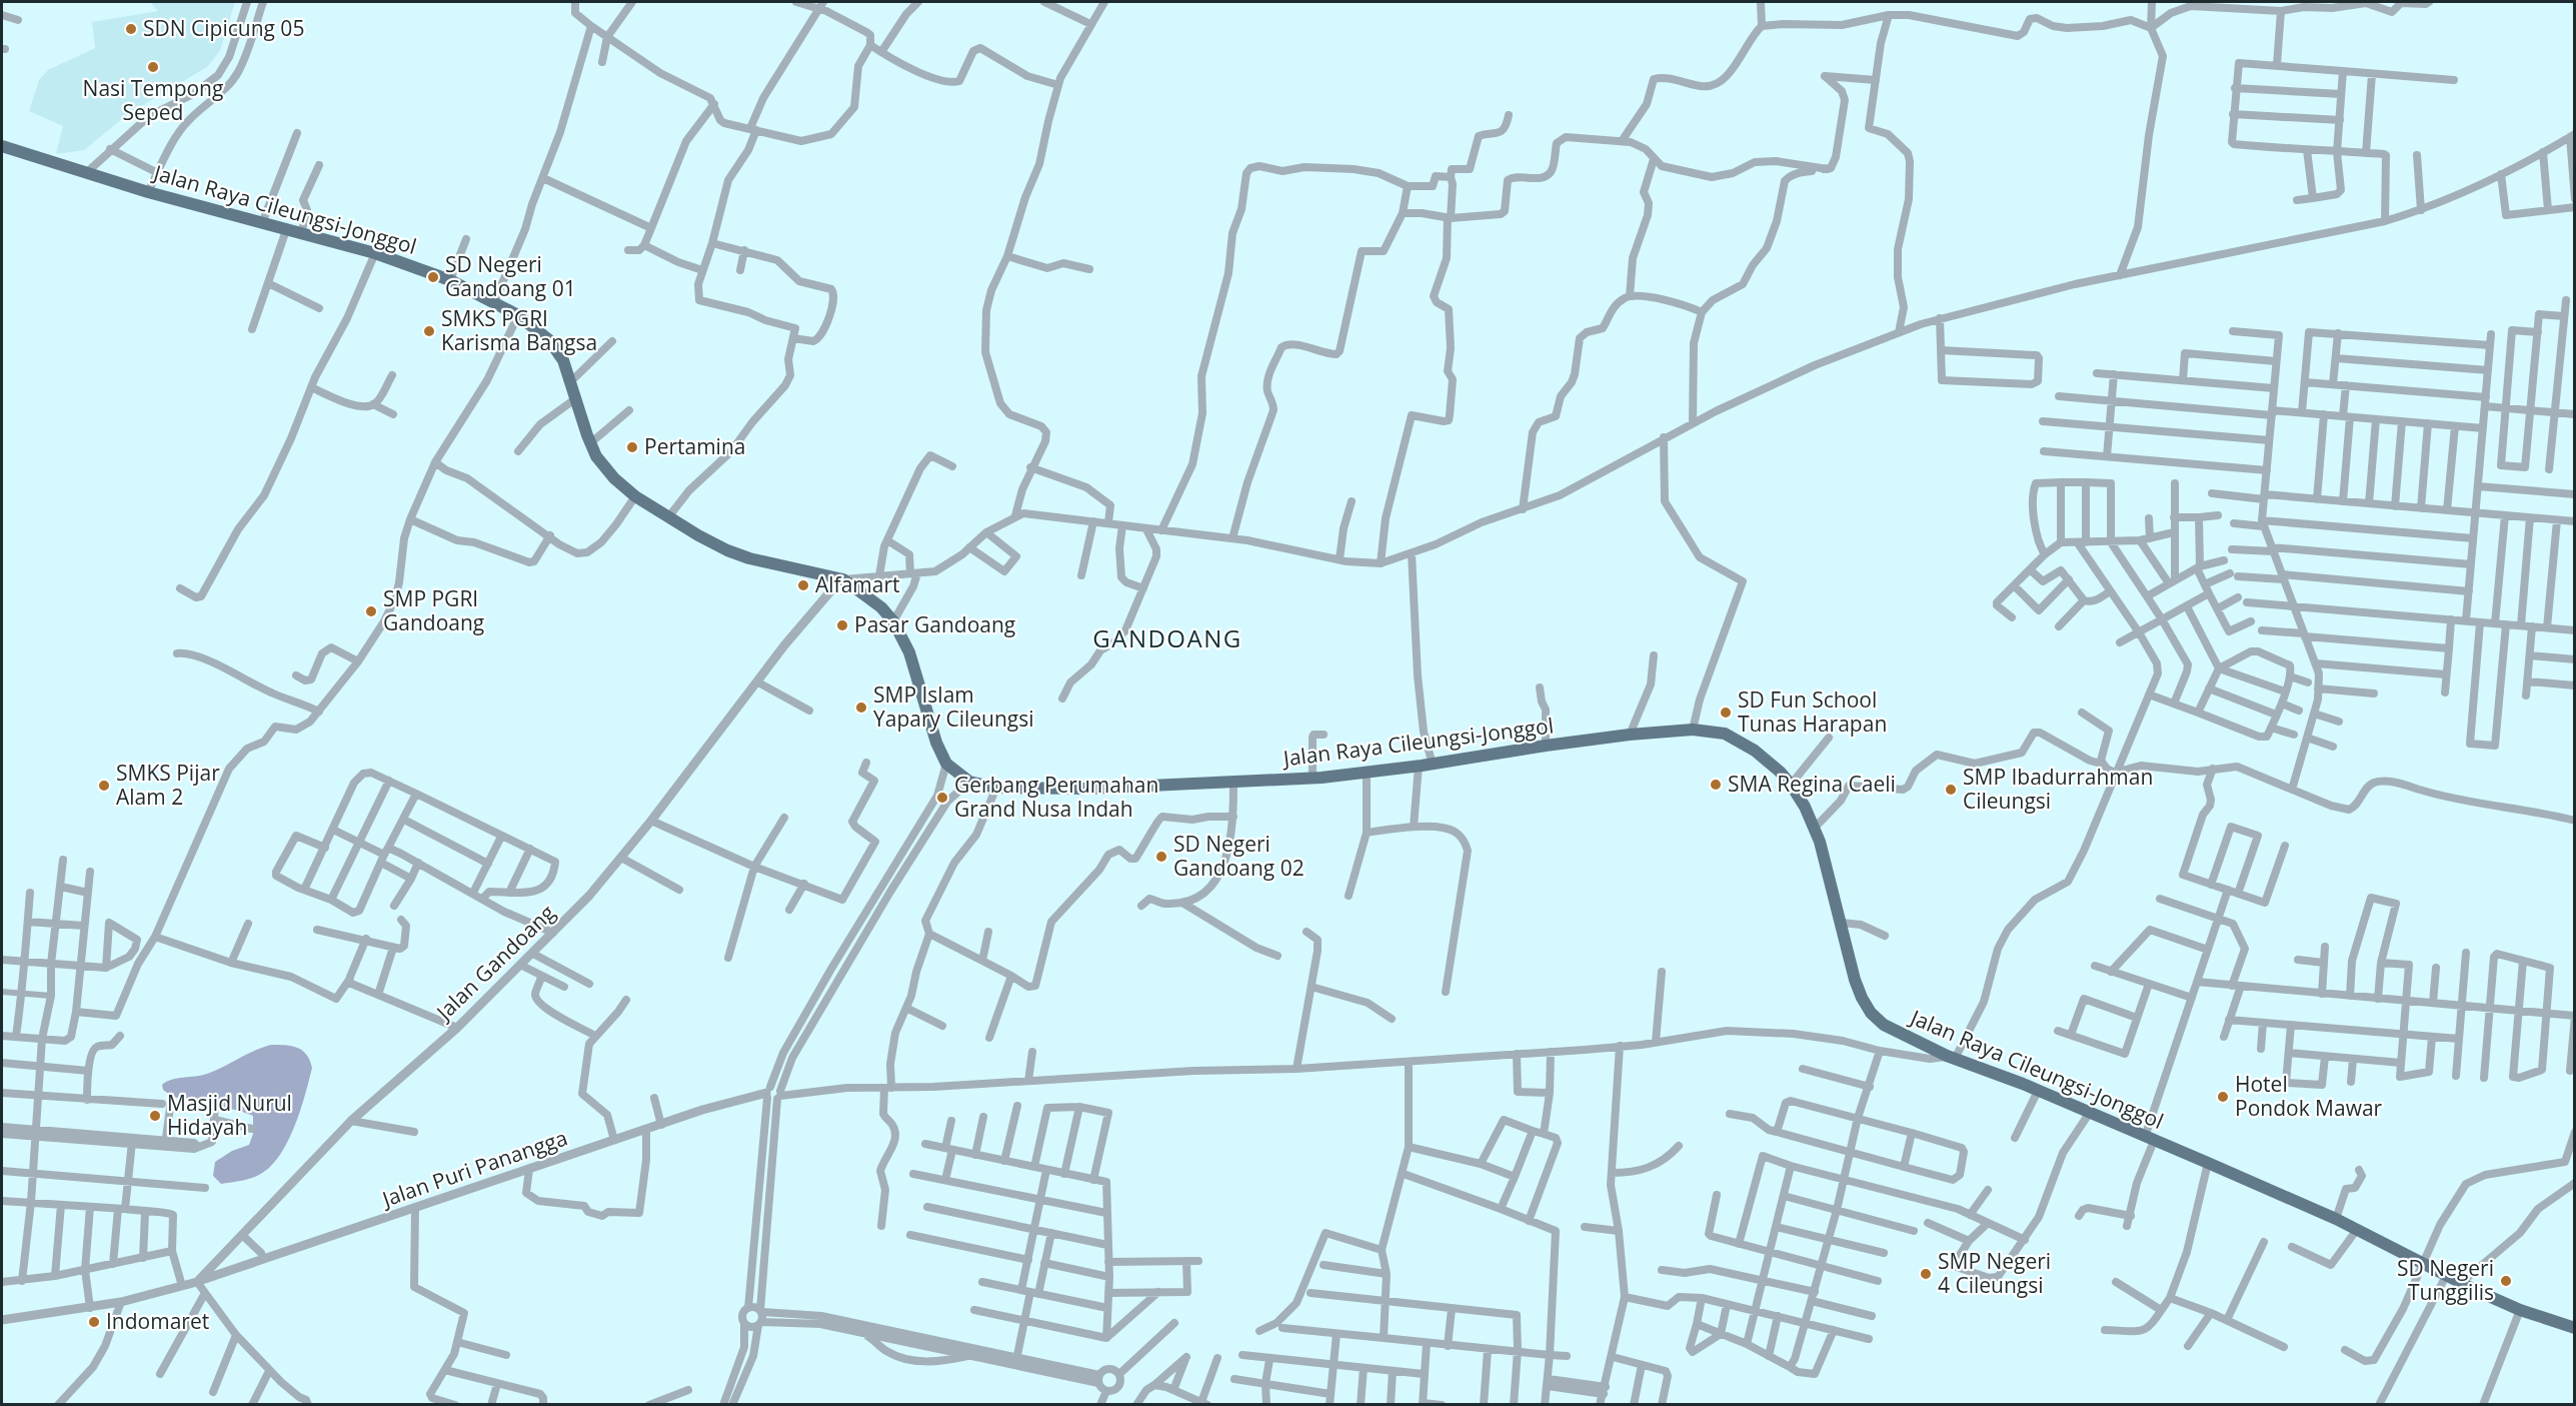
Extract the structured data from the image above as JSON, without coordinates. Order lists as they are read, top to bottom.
{
  "streets": {
    "main road": ["Jalan Raya Cileungsi-Jonggol"],
    "street": ["Jalan Gandoang", "Jalan Puri Panangga"]
  },
  "crossings": [
    ["Jalan Raya Cileungsi-Jonggol", "Jalan Gandoang"],
    ["Jalan Gandoang", "Jalan Puri Panangga"]
  ],
  "districts": ["GANDOANG"],
  "places": [
    "SDN Cipicung 05",
    "Nasi Tempong Seped",
    "SD Negeri Gandoang 01",
    "SMKS PGRI Karisma Bangsa",
    "Pertamina",
    "Alfamart",
    "SMP PGRI Gandoang",
    "Pasar Gandoang",
    "SMP Islam Yapary Cileungsi",
    "SD Fun School Tunas Harapan",
    "SMA Regina Caeli",
    "SMKS Pijar Alam 2",
    "SMP Ibadurrahman Cileungsi",
    "Gerbang Perumahan Grand Nusa Indah",
    "SD Negeri Gandoang 02",
    "Hotel Pondok Mawar",
    "Masjid Nurul Hidayah",
    "SMP Negeri 4 Cileungsi",
    "SD Negeri Tunggilis",
    "Indomaret"
  ]
}
